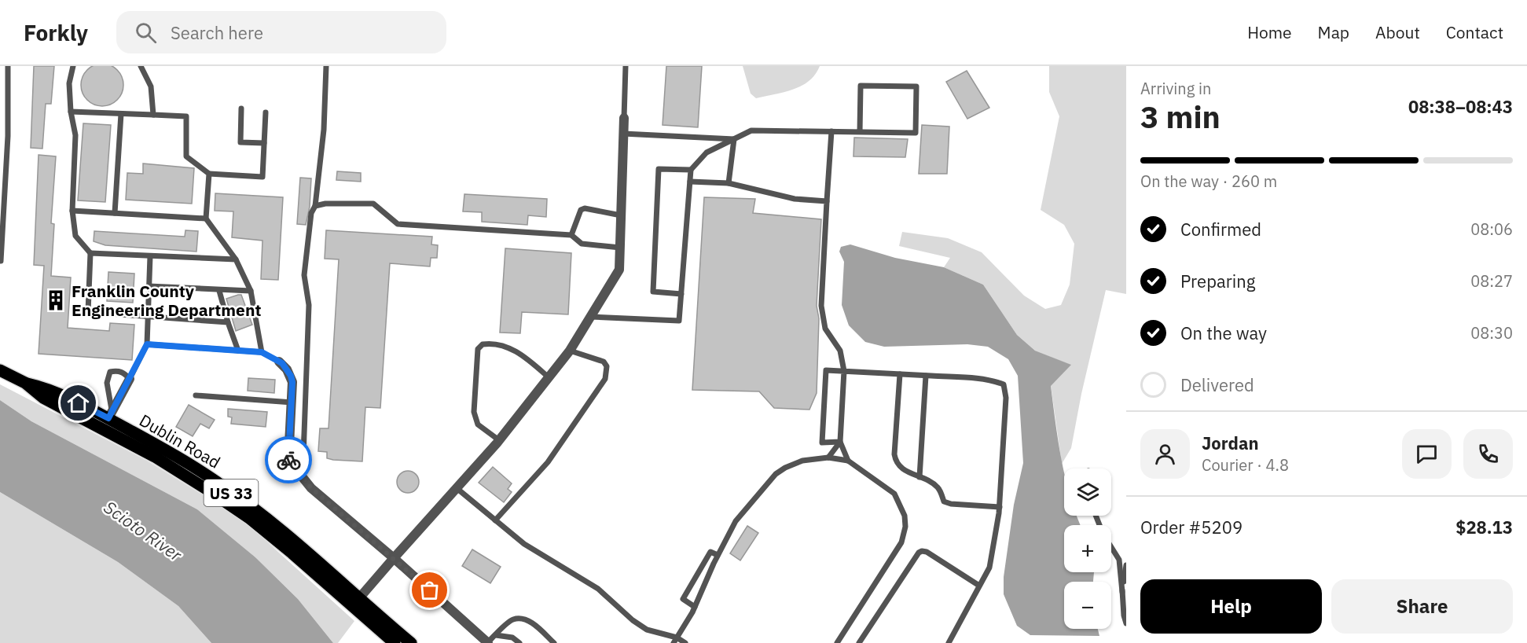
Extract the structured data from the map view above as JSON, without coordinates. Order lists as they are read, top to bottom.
{
  "streets": {
    "main road": ["Dublin Road", "US 33"]
  },
  "water": ["Scioto River"],
  "places": {
    "building": ["Franklin County Engineering Department"]
  },
  "page": {
    "header": "Forkly",
    "search": "Search here",
    "nav": [
      "Home",
      "Map",
      "About",
      "Contact"
    ],
    "heading": ["3 min", "Arriving in", "08:38–08:43"],
    "panel": [
      "Jordan",
      "Courier · 4.8",
      "Order #5209",
      "$28.13"
    ],
    "bar": "On the way · 260 m",
    "list": [
      ["Confirmed", "08:06"],
      ["Preparing", "08:27"],
      ["On the way", "08:30"],
      "Delivered"
    ],
    "map_buttons": ["+", "−"],
    "buttons": ["Help", "Share"]
  }
}
